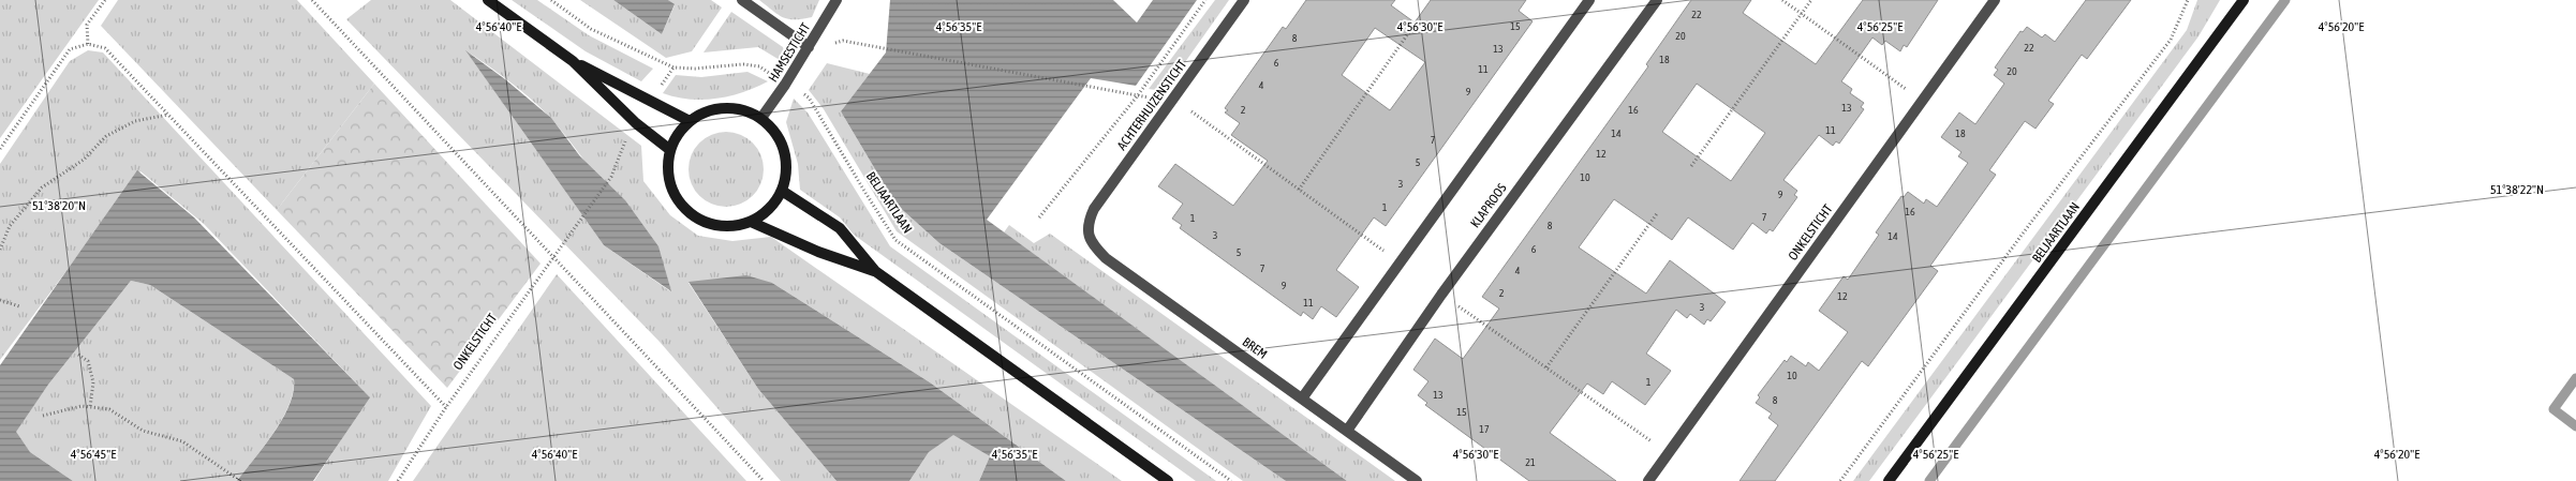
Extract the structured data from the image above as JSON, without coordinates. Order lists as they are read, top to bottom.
{
  "streets": {
    "street": [
      "HAMSESTICHT",
      "ACHTERHUIZENSTICHT",
      "BELJAARTLAAN",
      "KLAPROOS",
      "ONKELSTICHT",
      "BREM"
    ]
  },
  "crossings": [
    ["HAMSESTICHT", "BELJAARTLAAN"],
    ["ACHTERHUIZENSTICHT", "BREM"],
    ["KLAPROOS", "BREM"]
  ],
  "house_numbers": [
    "22",
    "15",
    "20",
    "8",
    "22",
    "13",
    "18",
    "6",
    "11",
    "20",
    "4",
    "9",
    "13",
    "2",
    "16",
    "11",
    "14",
    "18",
    "7",
    "12",
    "5",
    "10",
    "3",
    "9",
    "1",
    "16",
    "7",
    "1",
    "8",
    "3",
    "14",
    "6",
    "5",
    "7",
    "4",
    "9",
    "2",
    "12",
    "11",
    "3",
    "10",
    "1",
    "13",
    "8",
    "15",
    "17",
    "21"
  ],
  "coordinates": [
    "4°56'40\"E",
    "4°56'35\"E",
    "4°56'30\"E",
    "4°56'25\"E",
    "4°56'20\"E",
    "51°38'22\"N",
    "51°38'20\"N",
    "4°56'45\"E"
  ]
}
